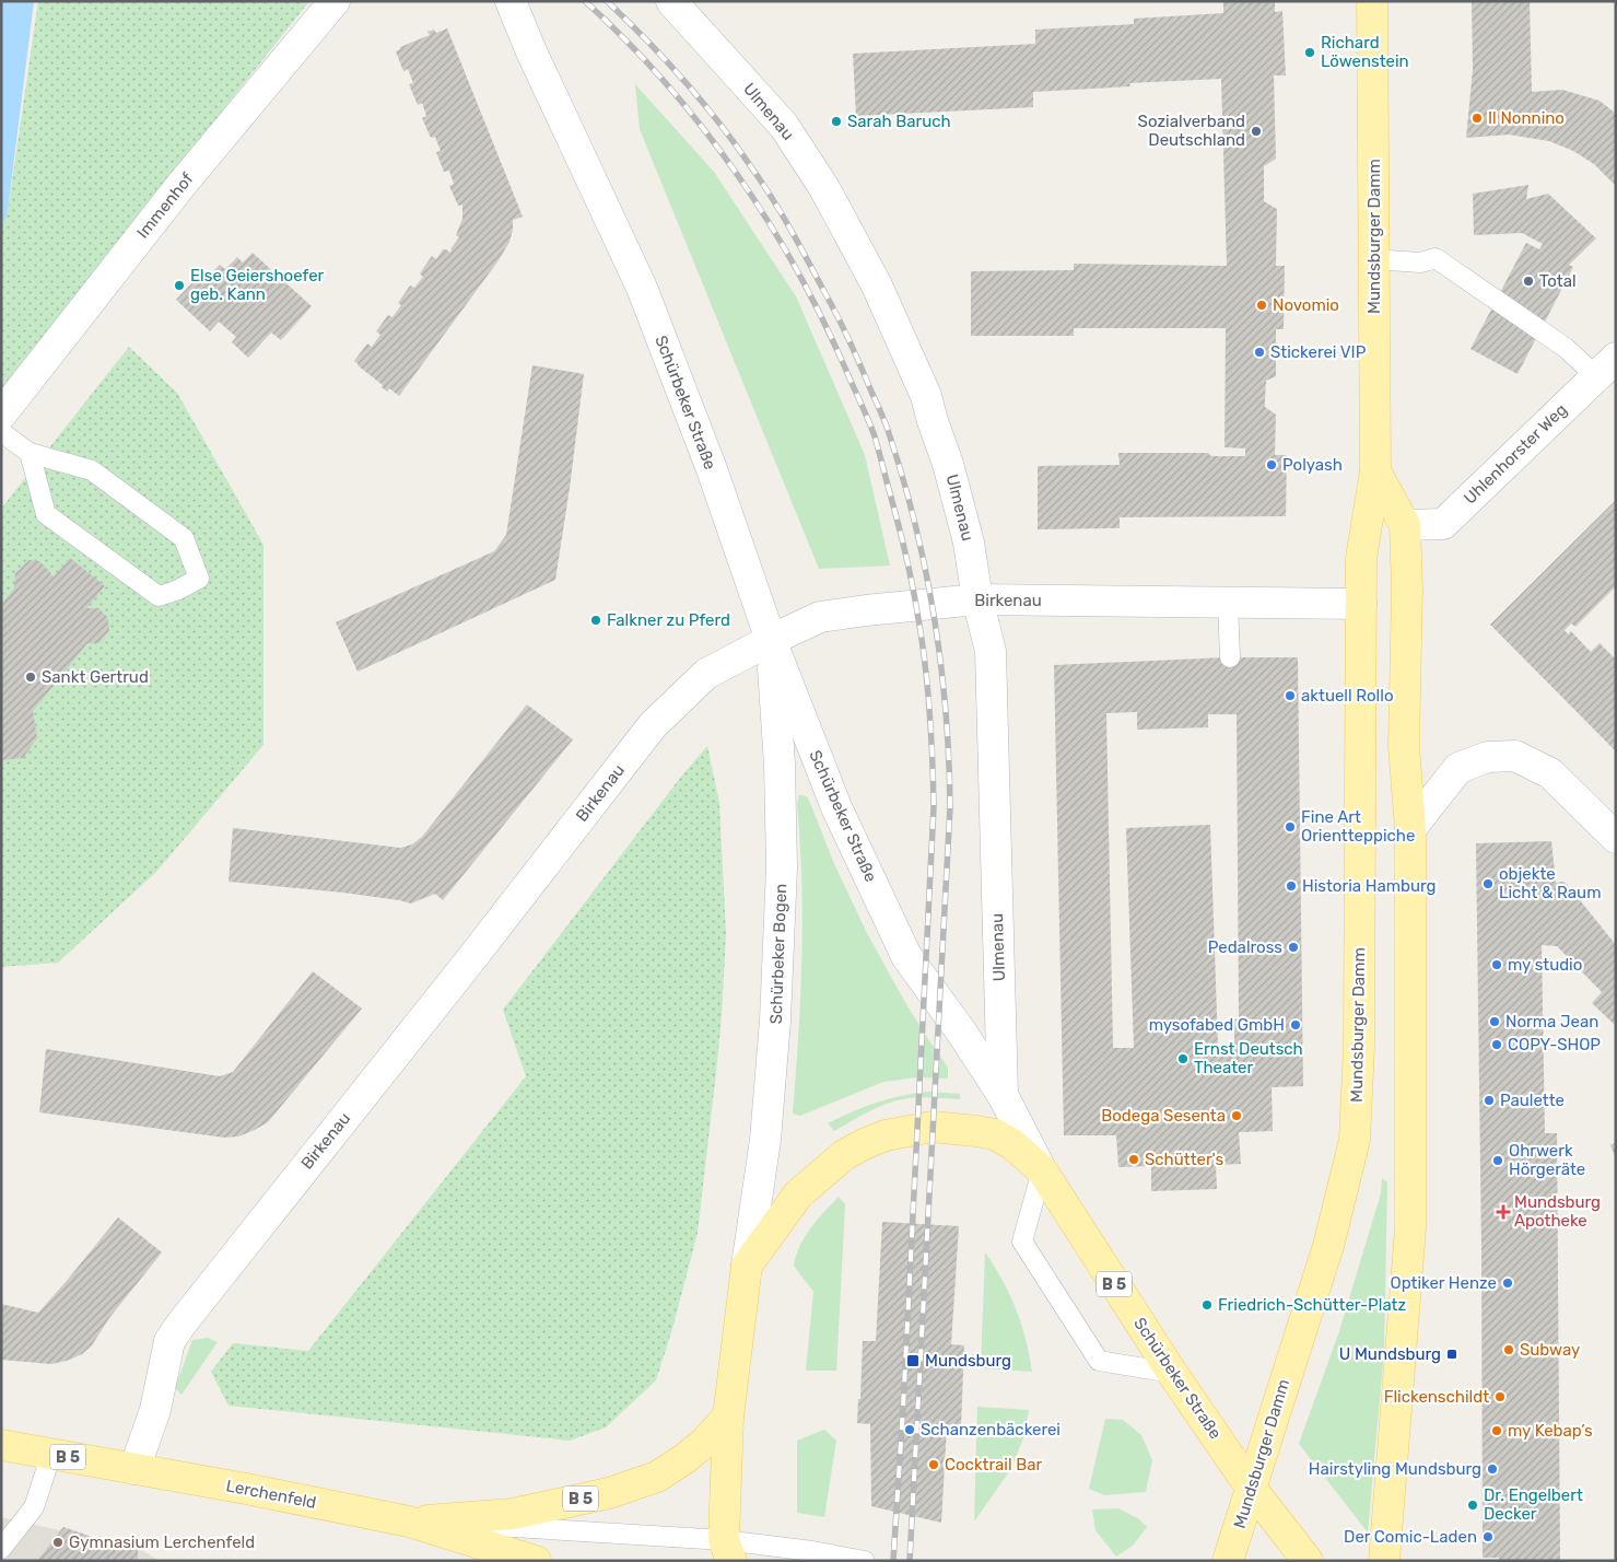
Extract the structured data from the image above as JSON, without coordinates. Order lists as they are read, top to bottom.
{
  "streets": {
    "main road": [
      "Mundsburger Damm",
      "Schürbeker Straße",
      "Schürbeker Bogen",
      "B 5",
      "Lerchenfeld"
    ],
    "street": [
      "Ulmenau",
      "Immenhof",
      "Uhlenhorster Weg",
      "Birkenau"
    ]
  },
  "crossings": [
    ["Ulmenau", "Schürbeker Straße"],
    ["Ulmenau", "Birkenau"],
    ["Mundsburger Damm", "Schürbeker Straße"],
    ["Mundsburger Damm", "Uhlenhorster Weg"],
    ["Mundsburger Damm", "Birkenau"],
    ["Schürbeker Straße", "Birkenau"],
    ["Schürbeker Straße", "Schürbeker Bogen"],
    ["Birkenau", "Schürbeker Bogen"],
    ["Birkenau", "Lerchenfeld"],
    ["Schürbeker Bogen", "B 5"],
    ["B 5", "Lerchenfeld"]
  ],
  "places": {
    "other": [
      "Richard Löwenstein",
      "Il Nonnino",
      "Sarah Baruch",
      "Sozialverband Deutschland",
      "Total",
      "Else Geiershoefer geb. Kann",
      "Novomio",
      "Stickerei VIP",
      "Polyash",
      "Falkner zu Pferd",
      "Sankt Gertrud",
      "aktuell Rollo",
      "Fine Art Orientteppiche",
      "objekte Licht & Raum",
      "Historia Hamburg",
      "Pedalross",
      "my studio",
      "Norma Jean",
      "mysofabed GmbH",
      "COPY-SHOP",
      "Ernst Deutsch Theater",
      "Paulette",
      "Bodega Sesenta",
      "Schütter's",
      "Ohrwerk Hörgeräte",
      "Optiker Henze",
      "Friedrich-Schütter-Platz",
      "Subway",
      "Flickenschildt",
      "Schanzenbäckerei",
      "my Kebap’s",
      "Cocktrail Bar",
      "Hairstyling Mundsburg",
      "Dr. Engelbert Decker",
      "Der Comic-Laden",
      "Gymnasium Lerchenfeld"
    ],
    "health": ["Mundsburg Apotheke"],
    "transit": ["U Mundsburg", "Mundsburg"]
  }
}
